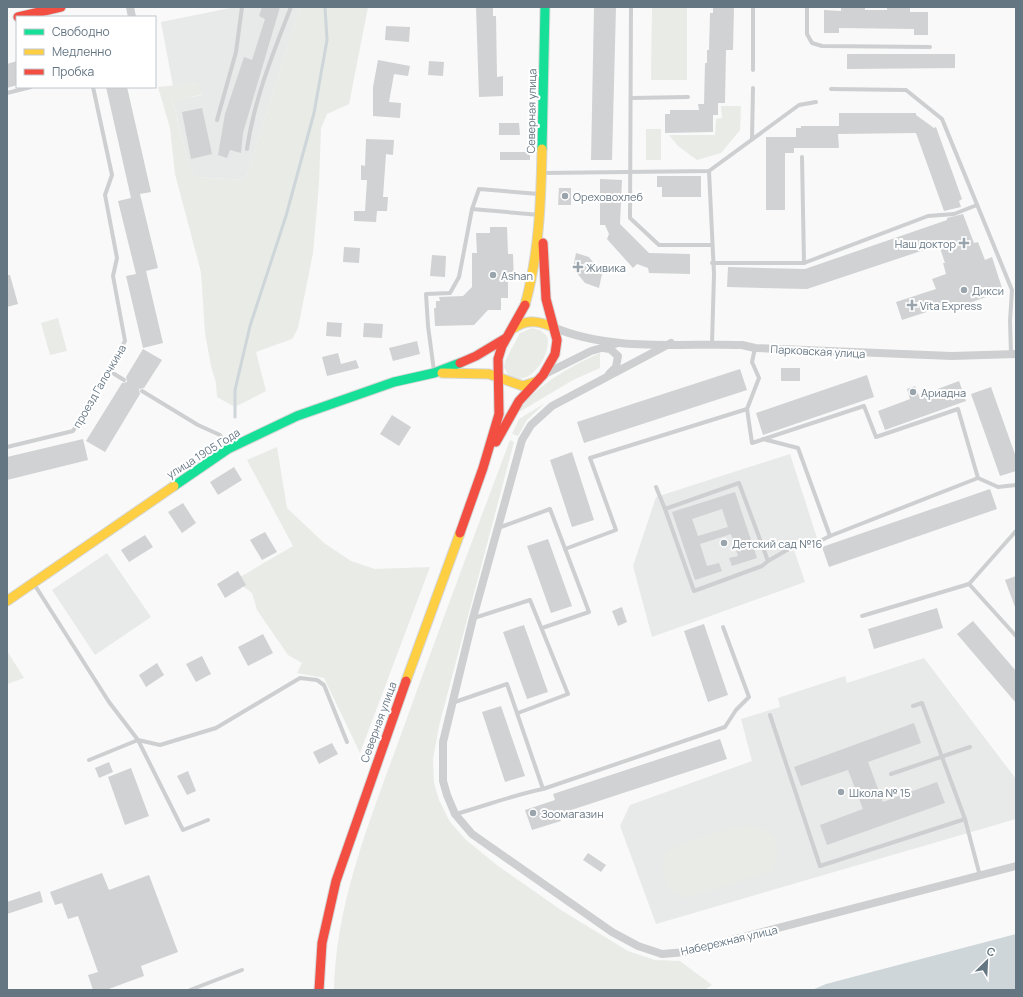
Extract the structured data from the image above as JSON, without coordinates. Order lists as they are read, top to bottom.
{
  "streets": {
    "main road": ["Северная улица", "улица 1905 Года"],
    "street": ["Парковская улица", "Набережная улица"],
    "lane": ["проезд Галочкина"]
  },
  "crossings": [
    ["Северная улица", "Парковская улица"],
    ["Северная улица", "улица 1905 Года"],
    ["Парковская улица", "улица 1905 Года"]
  ],
  "places": {
    "other": [
      "Ореховохлеб",
      "Аshan",
      "Дикси",
      "Ариадна",
      "Детский сад №16",
      "Школа № 15",
      "Зоомагазин"
    ],
    "health": ["Наш доктор", "Живика", "Vita Express"]
  },
  "legend": ["Свободно", "Медленно", "Пробка"],
  "north": "top right"
}
